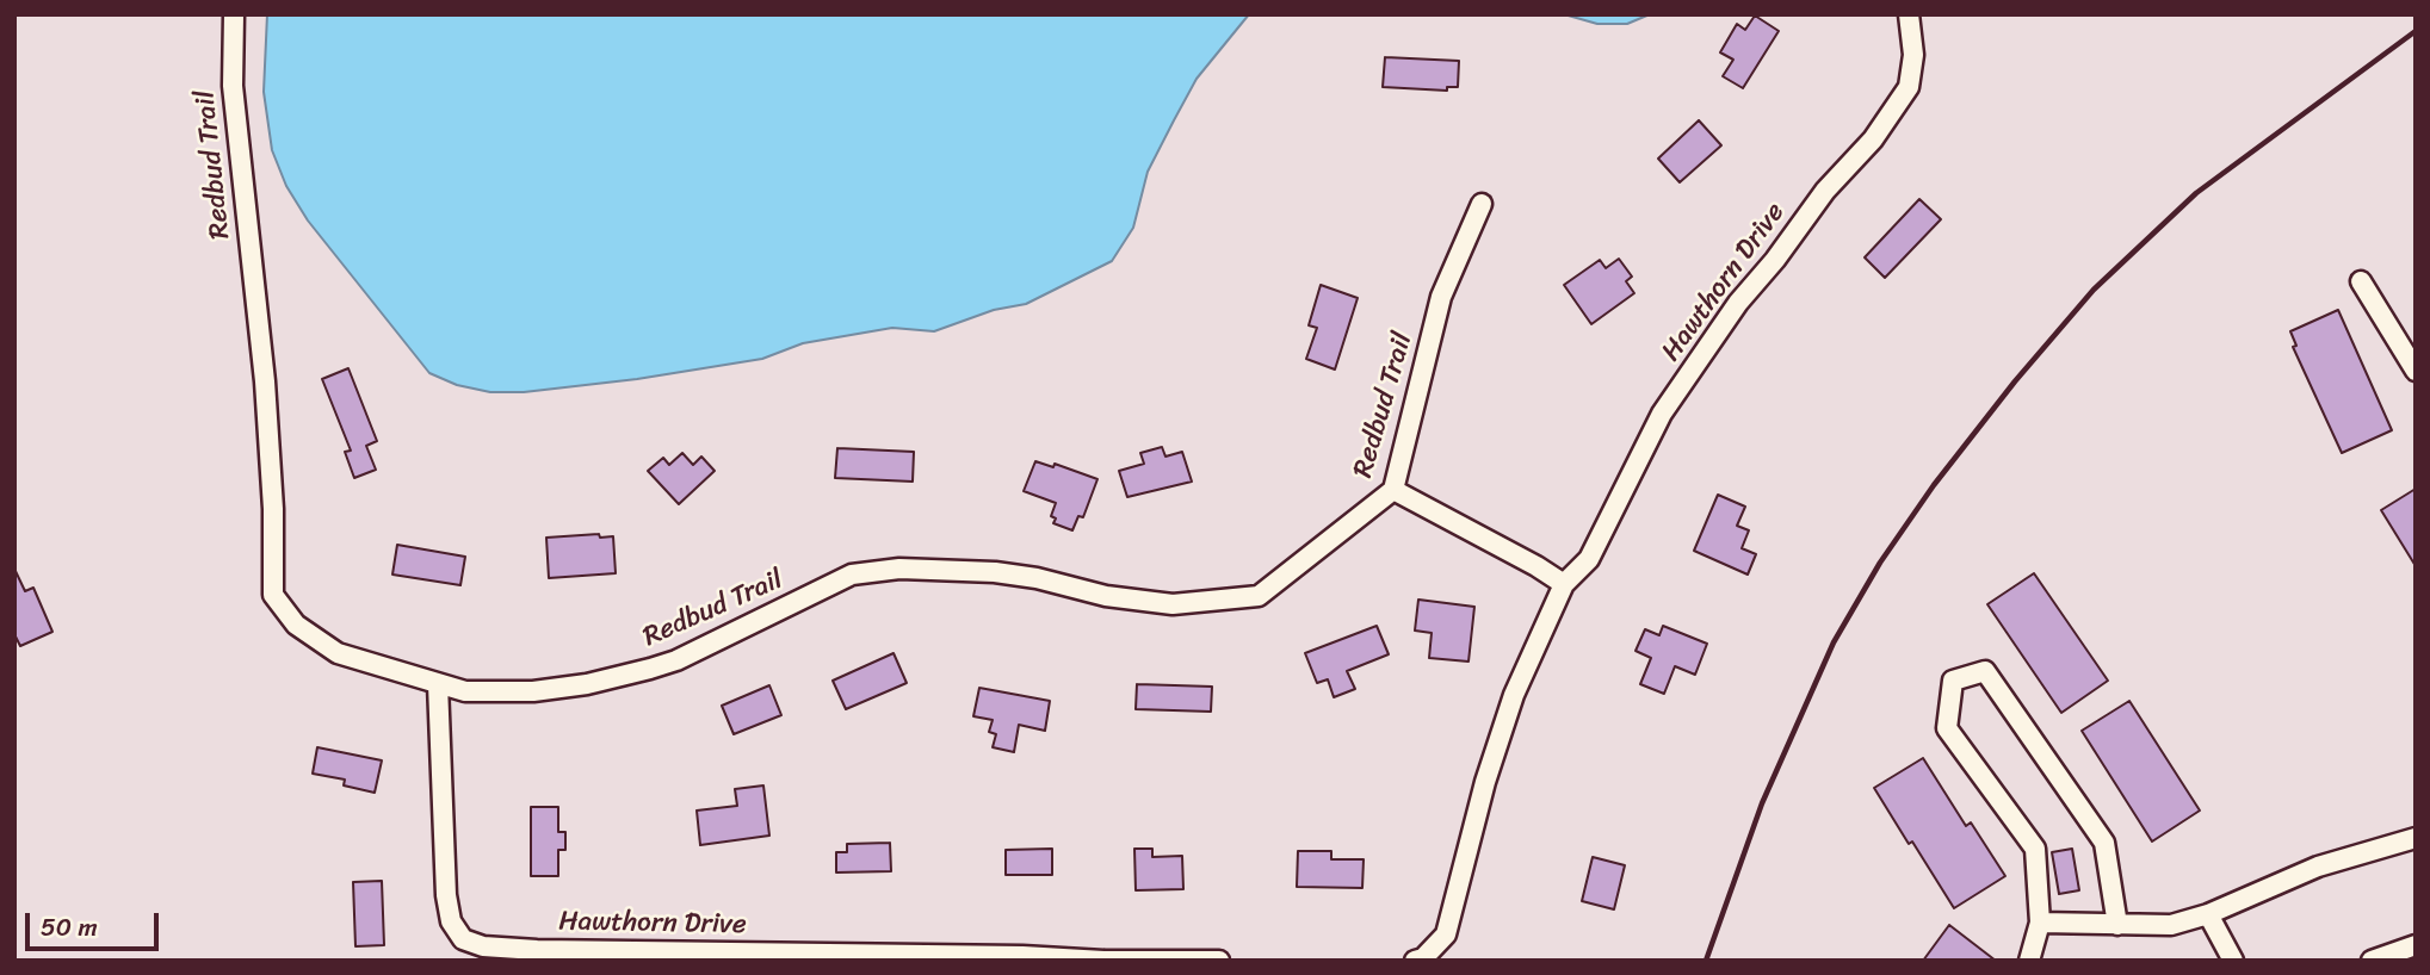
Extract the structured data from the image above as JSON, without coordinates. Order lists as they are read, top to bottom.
{
  "streets": {
    "street": ["Redbud Trail", "Hawthorn Drive"]
  },
  "crossings": [
    ["Redbud Trail", "Hawthorn Drive"]
  ],
  "scale_bar": "50 m"
}
